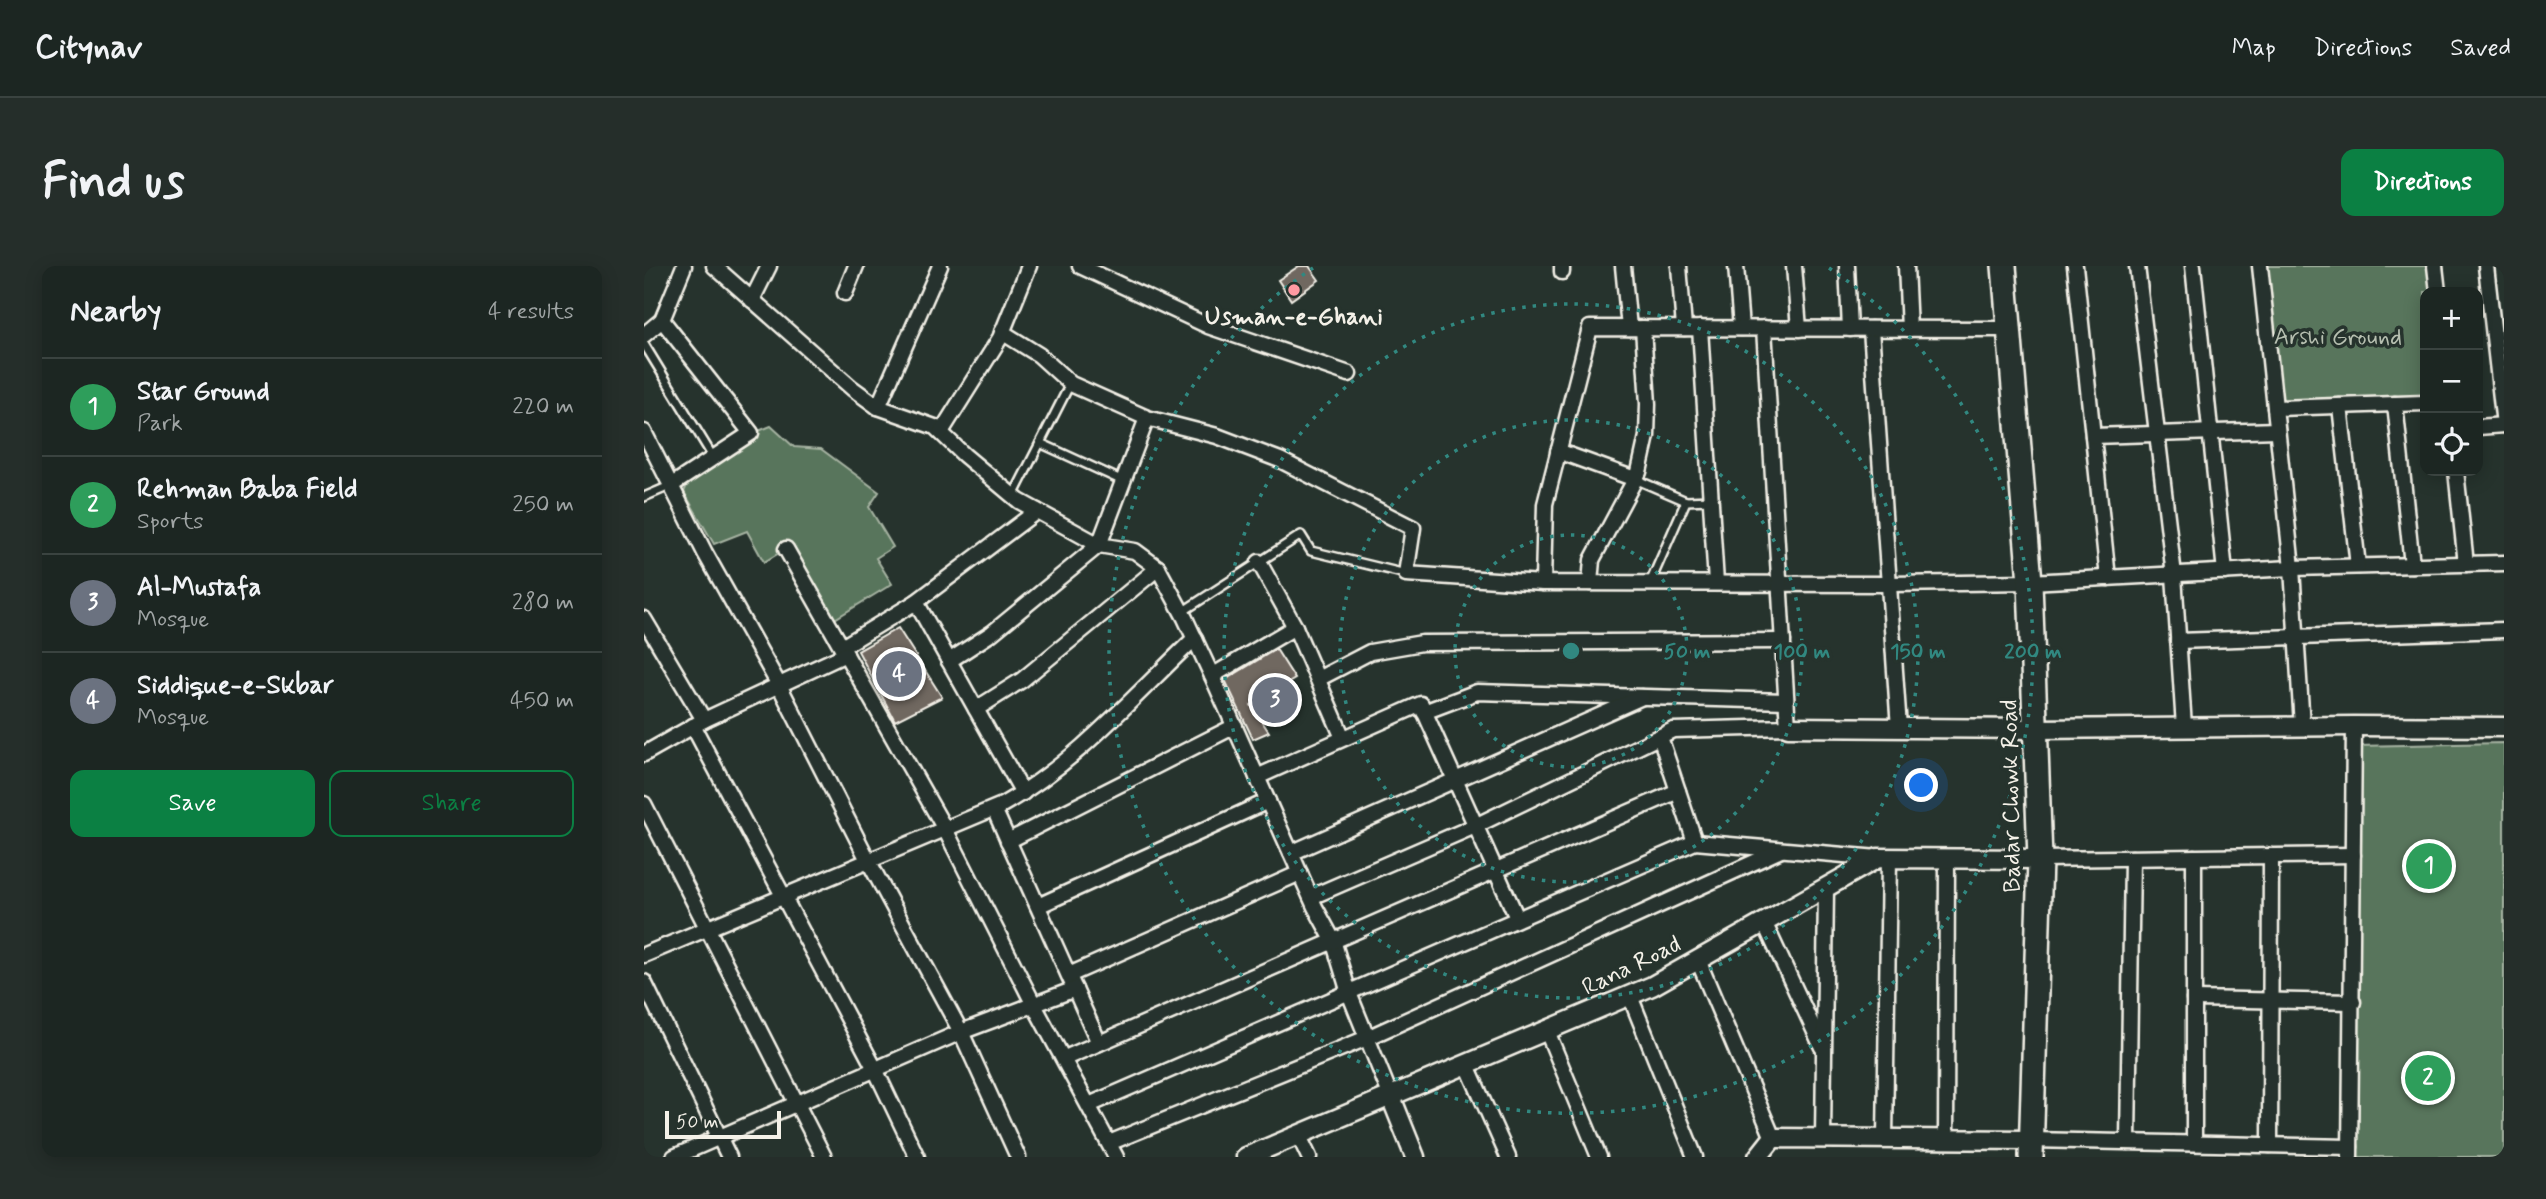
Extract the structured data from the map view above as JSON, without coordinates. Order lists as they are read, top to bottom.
{
  "streets": {
    "main road": ["Badar Chowk Road"],
    "street": ["Rana Road"]
  },
  "crossings": [
    ["Badar Chowk Road", "Rana Road"]
  ],
  "parks": ["Arshi Ground"],
  "places": ["Usman-e-Ghani"],
  "scale_bar": "50 m",
  "page": {
    "header": "Citynav",
    "nav": ["Map", "Directions", "Saved"],
    "buttons": [
      "Directions",
      ["Save", "Share"]
    ],
    "title": "Find us",
    "heading": ["Nearby", "4 results"],
    "map_buttons": ["+", "−"],
    "list": [
      {
        "mark": "1",
        "name": "Star Ground",
        "note": "Park",
        "value": "220 m"
      },
      {
        "mark": "2",
        "name": "Rehman Baba Field",
        "note": "Sports",
        "value": "250 m"
      },
      {
        "mark": "3",
        "name": "Al-Mustafa",
        "note": "Mosque",
        "value": "280 m"
      },
      {
        "mark": "4",
        "name": "Siddique-e-Skbar",
        "note": "Mosque",
        "value": "450 m"
      }
    ],
    "pins": [
      "4",
      "3",
      "1",
      "2"
    ],
    "scale": "50 m"
  },
  "rings": [
    "50 m",
    "100 m",
    "150 m",
    "200 m"
  ]
}
